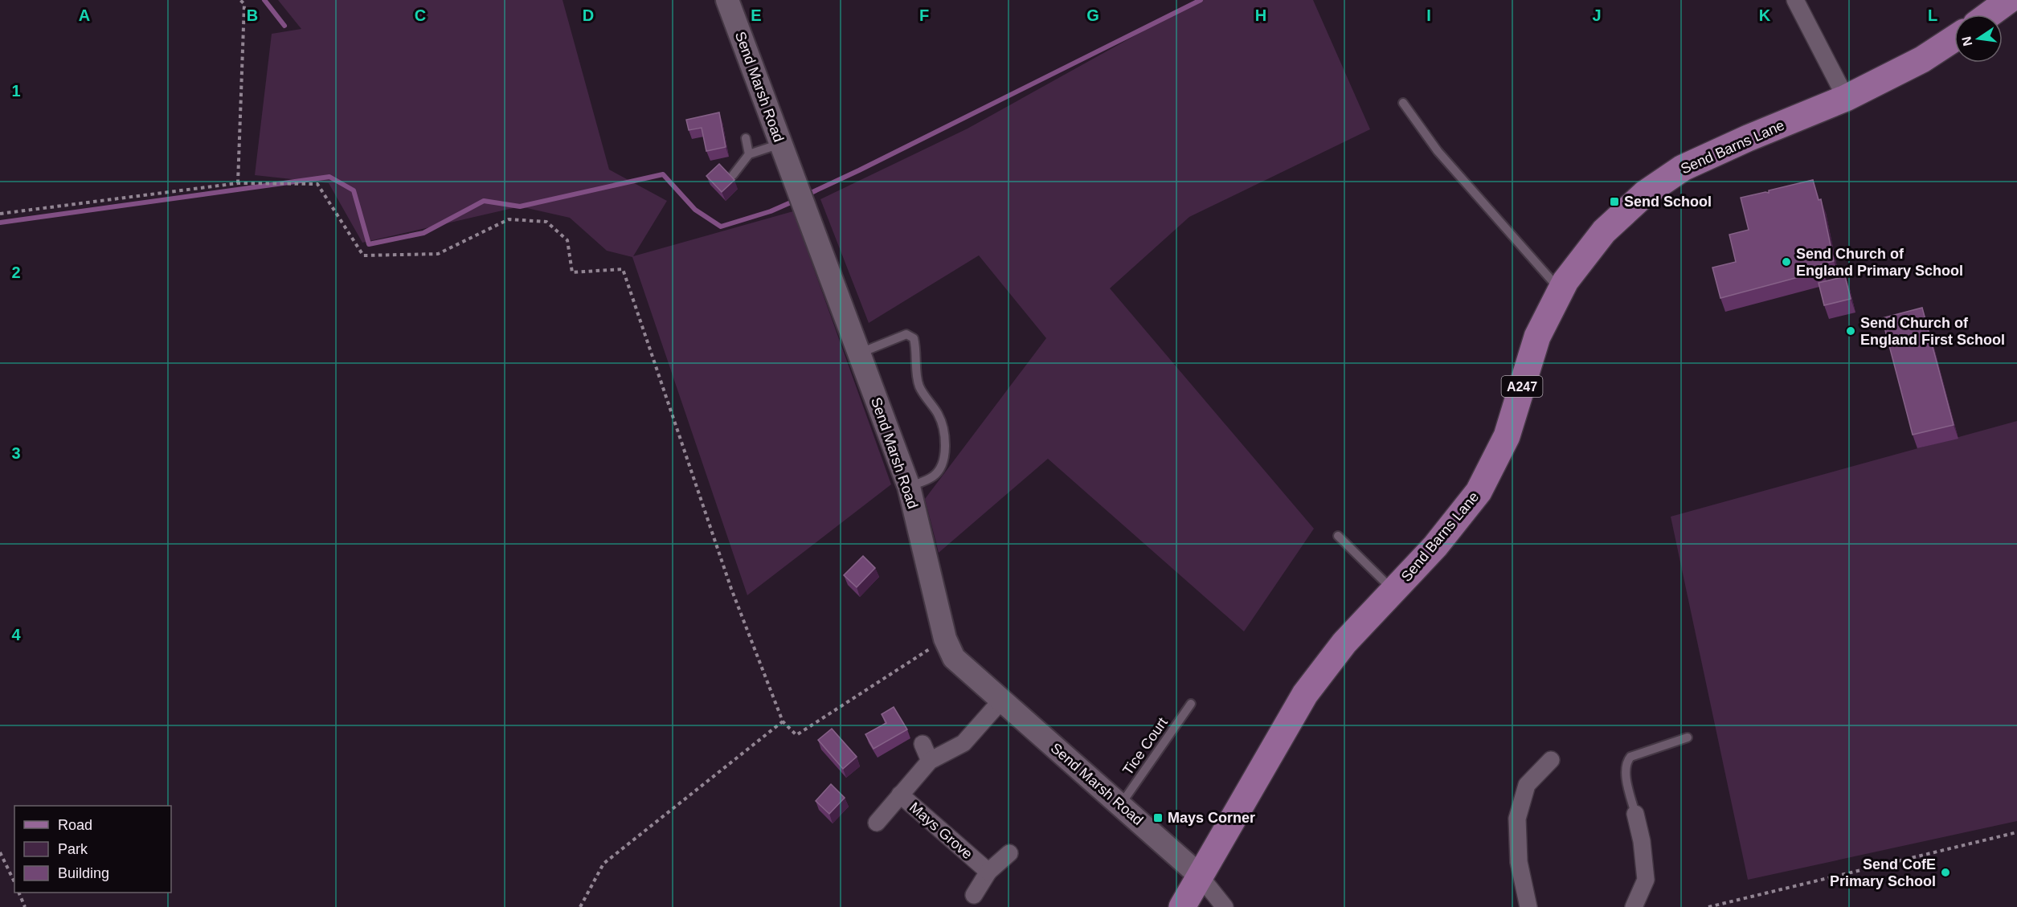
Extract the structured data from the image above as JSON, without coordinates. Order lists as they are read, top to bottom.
{
  "streets": {
    "main road": ["Send Marsh Road", "Send Barns Lane", "A247"],
    "street": ["Mays Grove"],
    "lane": ["Tice Court"]
  },
  "crossings": [
    ["Send Marsh Road", "Send Barns Lane"],
    ["Send Marsh Road", "A247"],
    ["Send Marsh Road", "Tice Court"],
    ["Send Barns Lane", "A247"]
  ],
  "places": {
    "transit": ["Send School", "Mays Corner"],
    "other": ["Send Church of England Primary School", "Send Church of England First School", "Send CofE Primary School"]
  },
  "legend": ["Road", "Park", "Building"],
  "north": "left",
  "grid": {
    "columns": [
      "A",
      "B",
      "C",
      "D",
      "E",
      "F",
      "G",
      "H",
      "I",
      "J",
      "K",
      "L"
    ],
    "rows": [
      "1",
      "2",
      "3",
      "4"
    ]
  }
}
